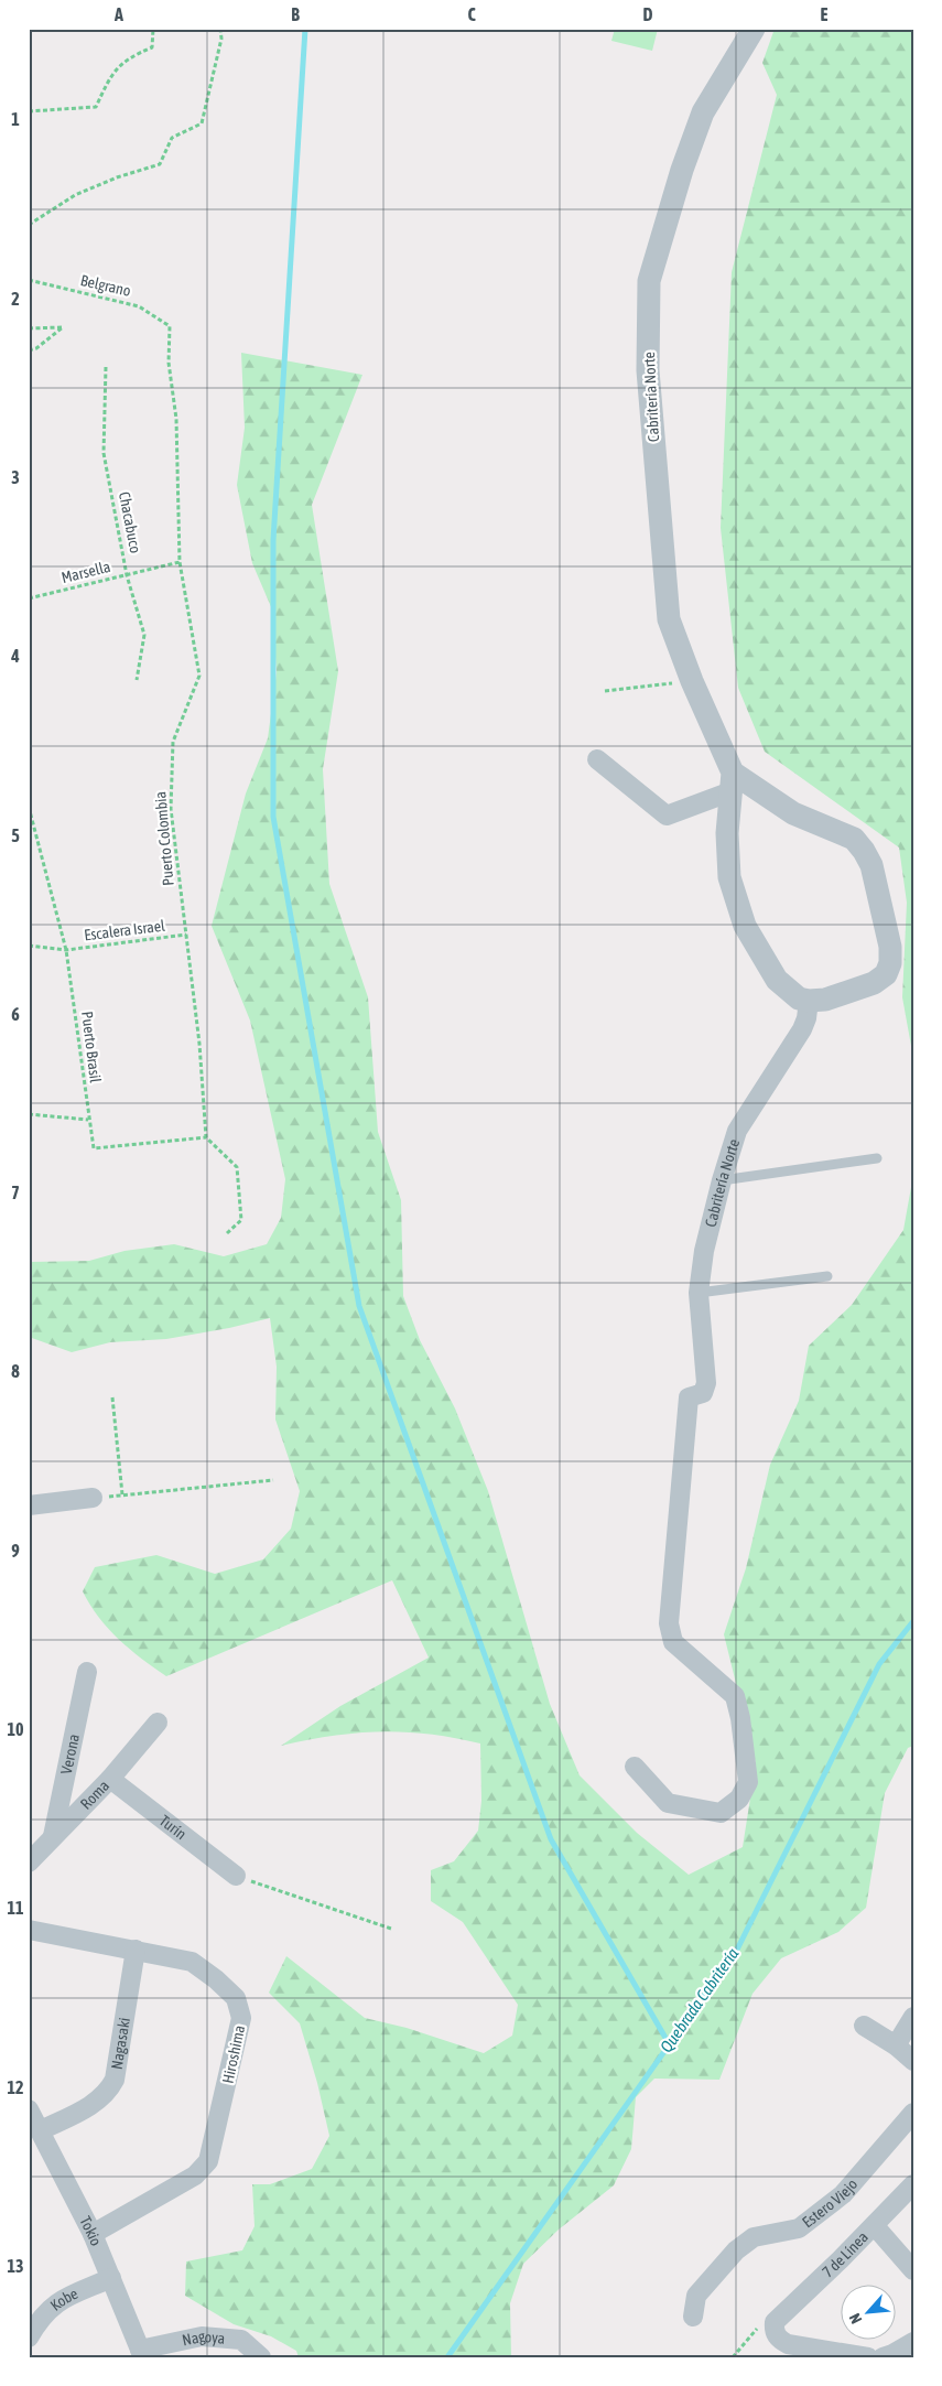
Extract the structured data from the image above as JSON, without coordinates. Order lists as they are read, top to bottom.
{
  "streets": {
    "street": [
      "Cabritería Norte",
      "Verona",
      "Roma",
      "Turín",
      "Nagasaki",
      "Hiroshima",
      "Estero Viejo",
      "Tokio",
      "7 de Línea",
      "Kobe",
      "Nagoya"
    ],
    "path": [
      "Belgrano",
      "Chacabuco",
      "Marsella",
      "Puerto Colombia",
      "Escalera Israel",
      "Puerto Brasil"
    ]
  },
  "crossings": [
    ["Belgrano", "Puerto Colombia"],
    ["Chacabuco", "Marsella"],
    ["Marsella", "Puerto Colombia"],
    ["Puerto Colombia", "Escalera Israel"],
    ["Puerto Colombia", "Puerto Brasil"],
    ["Escalera Israel", "Puerto Brasil"],
    ["Verona", "Roma"],
    ["Roma", "Turín"],
    ["Nagasaki", "Hiroshima"],
    ["Nagasaki", "Tokio"],
    ["Hiroshima", "Tokio"],
    ["Tokio", "Kobe"],
    ["Tokio", "Nagoya"]
  ],
  "water": ["Quebrada Cabritería"],
  "north": "bottom left",
  "grid": {
    "columns": [
      "A",
      "B",
      "C",
      "D",
      "E"
    ],
    "rows": [
      "1",
      "2",
      "3",
      "4",
      "5",
      "6",
      "7",
      "8",
      "9",
      "10",
      "11",
      "12",
      "13"
    ]
  }
}
